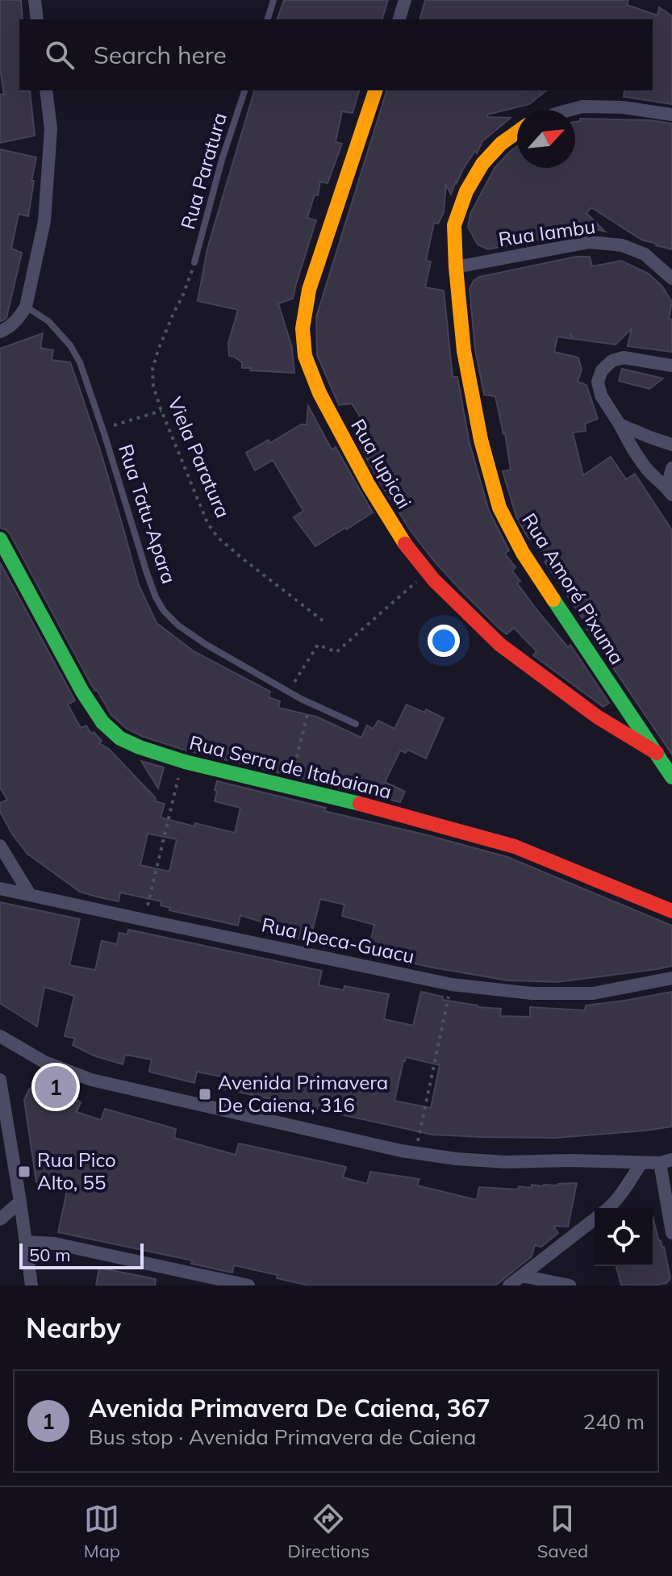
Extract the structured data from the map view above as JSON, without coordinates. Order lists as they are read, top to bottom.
{
  "streets": {
    "street": [
      "Rua Iambu",
      "Rua Iupicai",
      "Rua Amoré Pixuma",
      "Rua Serra de Itabaiana",
      "Rua Ipeca-Guacu"
    ],
    "lane": ["Rua Paratura", "Rua Tatu-Apara"],
    "path": ["Viela Paratura"]
  },
  "crossings": [
    ["Rua Paratura", "Viela Paratura"],
    ["Rua Iambu", "Rua Amoré Pixuma"],
    ["Rua Iupicai", "Rua Amoré Pixuma"]
  ],
  "places": {
    "transit": ["Avenida Primavera De Caiena, 316", "Rua Pico Alto, 55"]
  },
  "scale_bar": "50 m",
  "north": "top right",
  "page": {
    "search": "Search here",
    "pins": "1",
    "scale": "50 m",
    "heading": "Nearby",
    "list": [
      {
        "mark": "1",
        "name": "Avenida Primavera De Caiena, 367",
        "note": "Bus stop · Avenida Primavera de Caiena",
        "value": "240 m"
      }
    ],
    "nav": ["Map", "Directions", "Saved"]
  }
}
